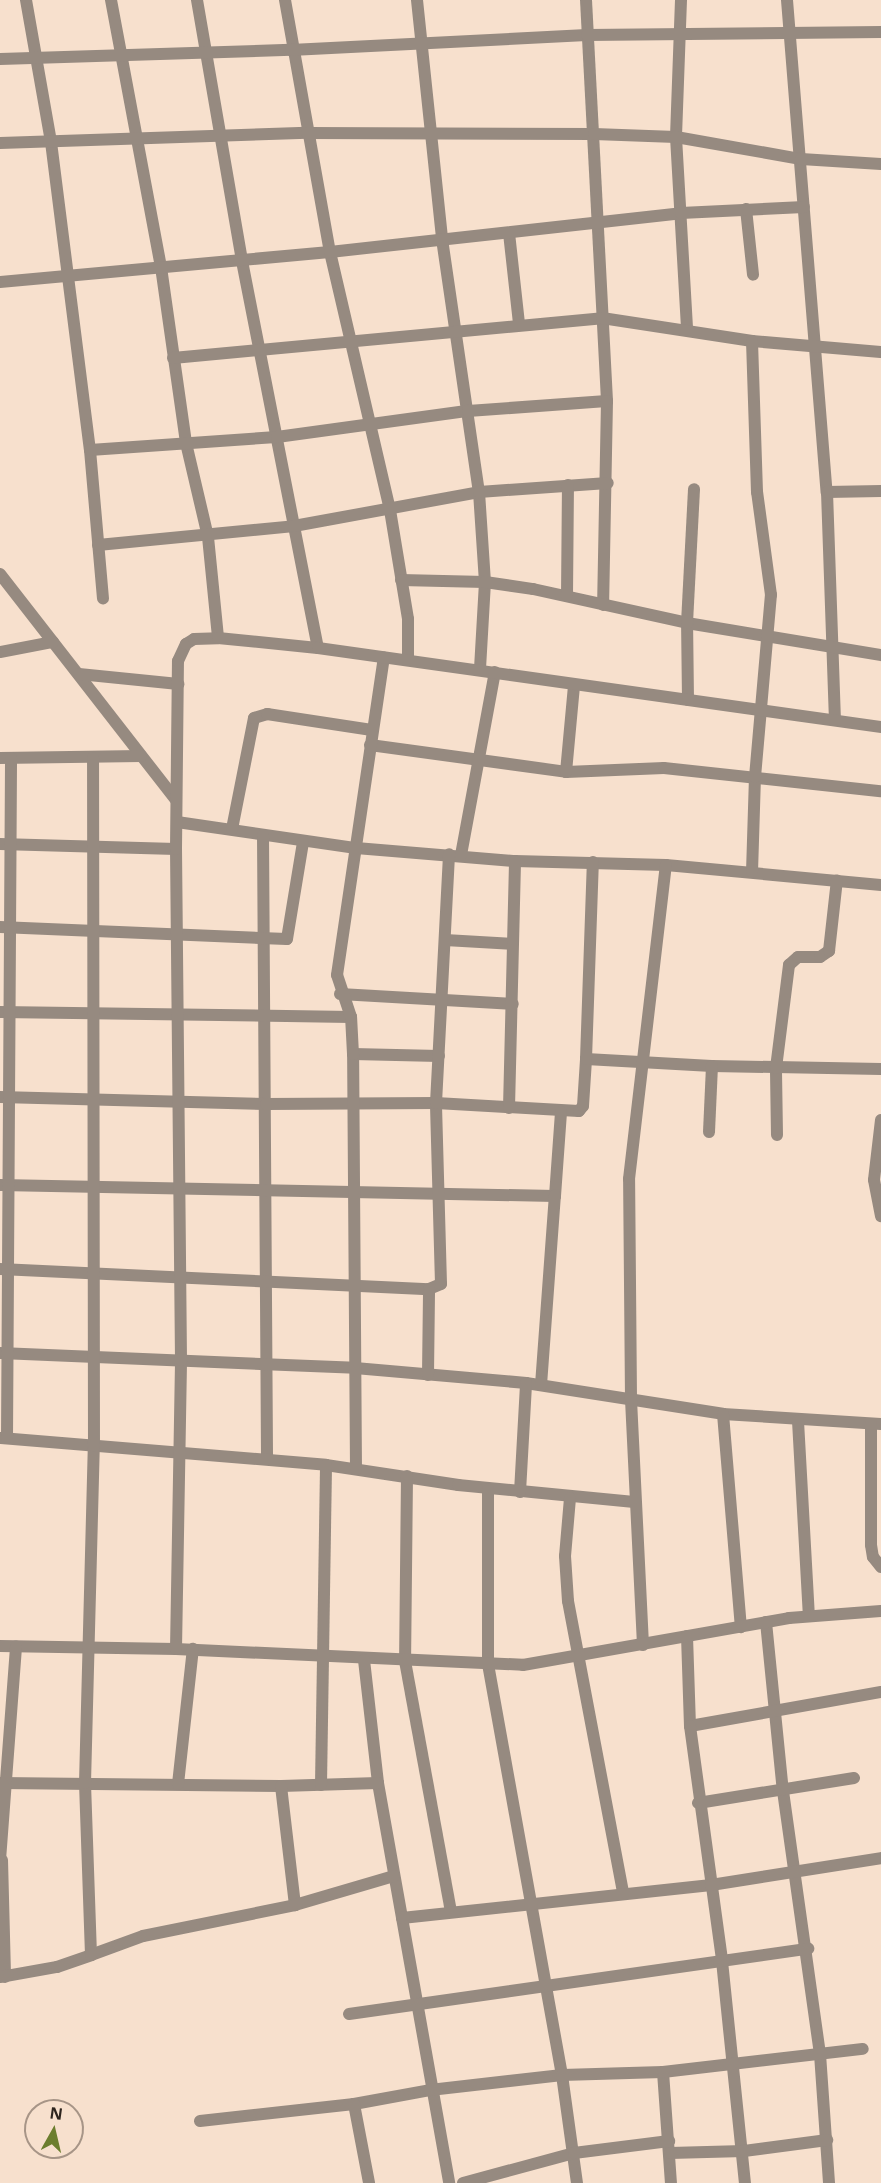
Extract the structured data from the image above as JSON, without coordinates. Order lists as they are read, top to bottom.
{
  "north": "top"
}
